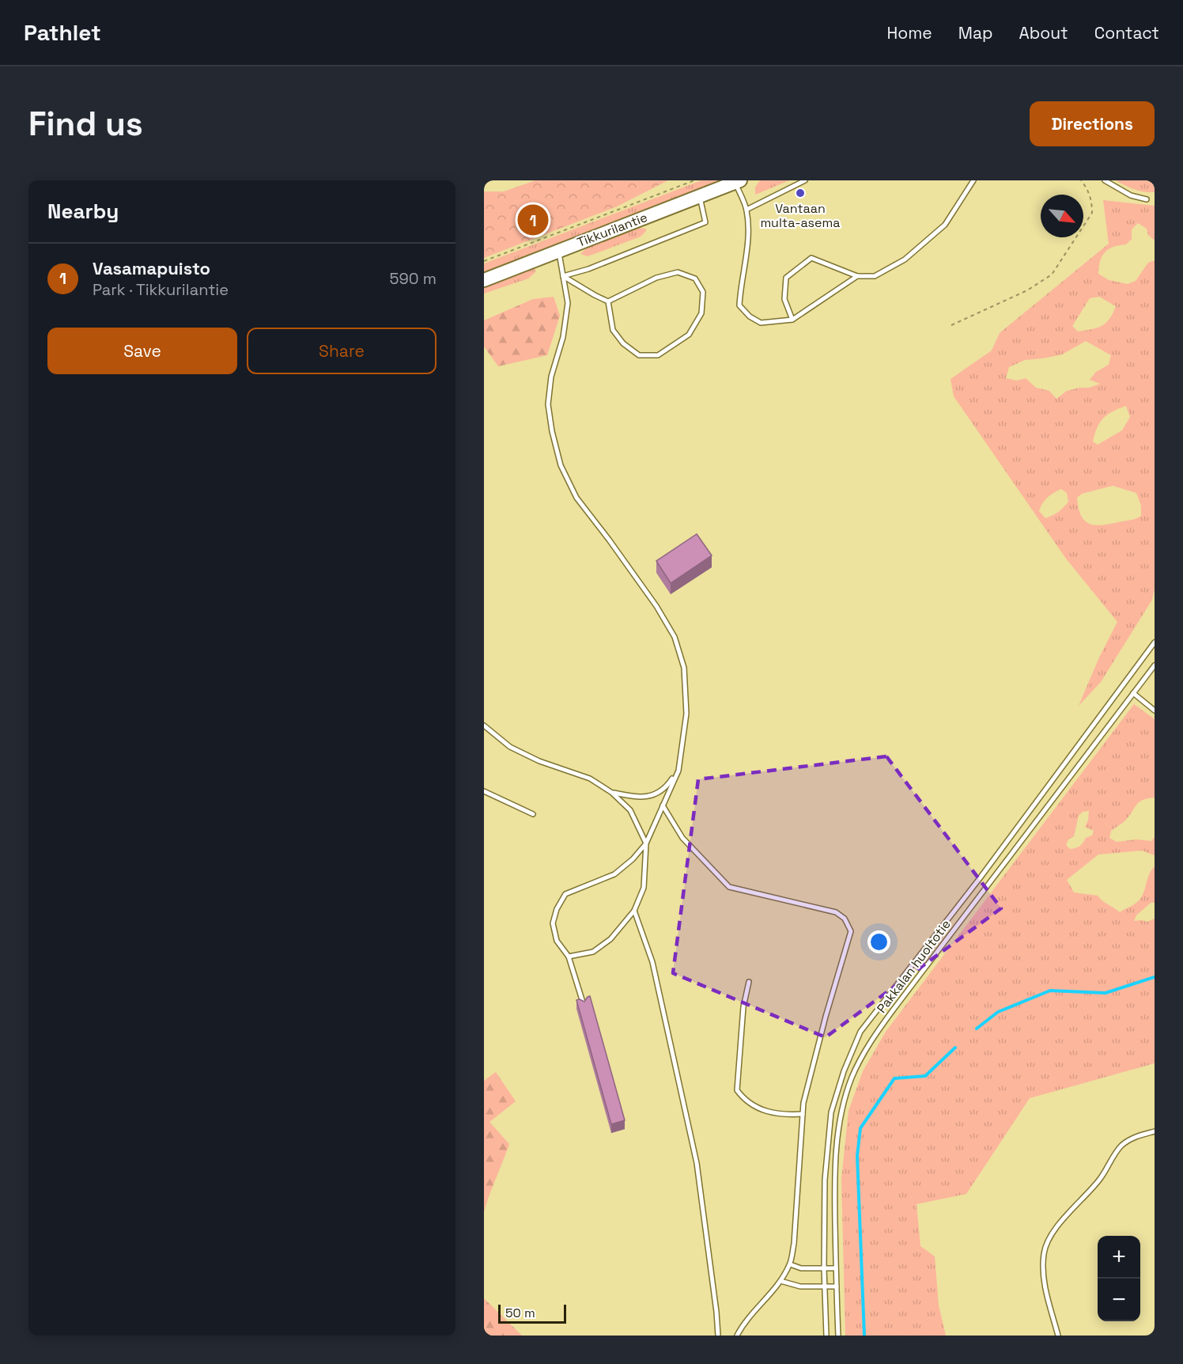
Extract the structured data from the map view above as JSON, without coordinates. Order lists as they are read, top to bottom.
{
  "streets": {
    "main road": ["Tikkurilantie"],
    "lane": ["Pakkalan huoltotie"]
  },
  "places": ["Vantaan multa-asema"],
  "scale_bar": "50 m",
  "north": "bottom right",
  "page": {
    "header": "Pathlet",
    "nav": [
      "Home",
      "Map",
      "About",
      "Contact"
    ],
    "buttons": [
      "Directions",
      ["Save", "Share"]
    ],
    "title": "Find us",
    "heading": "Nearby",
    "pins": "1",
    "list": [
      {
        "mark": "1",
        "name": "Vasamapuisto",
        "note": "Park · Tikkurilantie",
        "value": "590 m"
      }
    ],
    "map_buttons": ["+", "−"],
    "scale": "50 m"
  }
}
